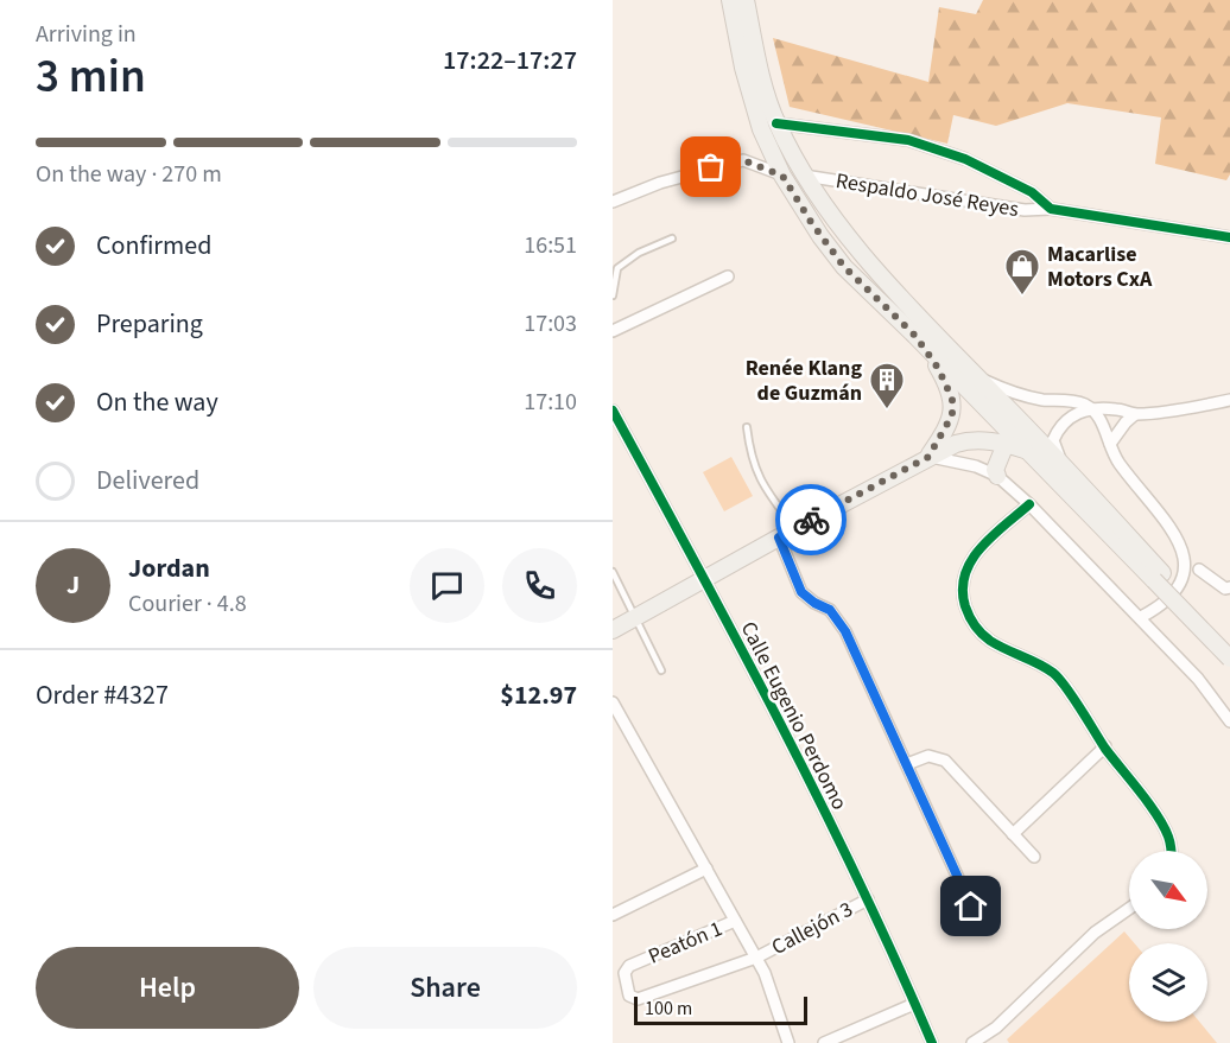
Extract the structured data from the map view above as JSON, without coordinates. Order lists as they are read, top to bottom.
{
  "streets": {
    "street": [
      "Respaldo José Reyes",
      "Calle Eugenio Perdomo",
      "Callejón 3",
      "Peatón 1"
    ]
  },
  "crossings": [
    ["Calle Eugenio Perdomo", "Callejón 3"],
    ["Callejón 3", "Peatón 1"]
  ],
  "places": {
    "shop": ["Macarlise Motors CxA"],
    "building": ["Renée Klang de Guzmán"]
  },
  "scale_bar": "100 m",
  "north": "bottom right",
  "page": {
    "heading": ["3 min", "Arriving in", "17:22–17:27"],
    "panel": [
      "Jordan",
      "Courier · 4.8",
      "Order #4327",
      "$12.97"
    ],
    "bar": "On the way · 270 m",
    "list": [
      ["Confirmed", "16:51"],
      ["Preparing", "17:03"],
      ["On the way", "17:10"],
      "Delivered"
    ],
    "round": "J",
    "buttons": ["Help", "Share"],
    "scale": "100 m"
  }
}
